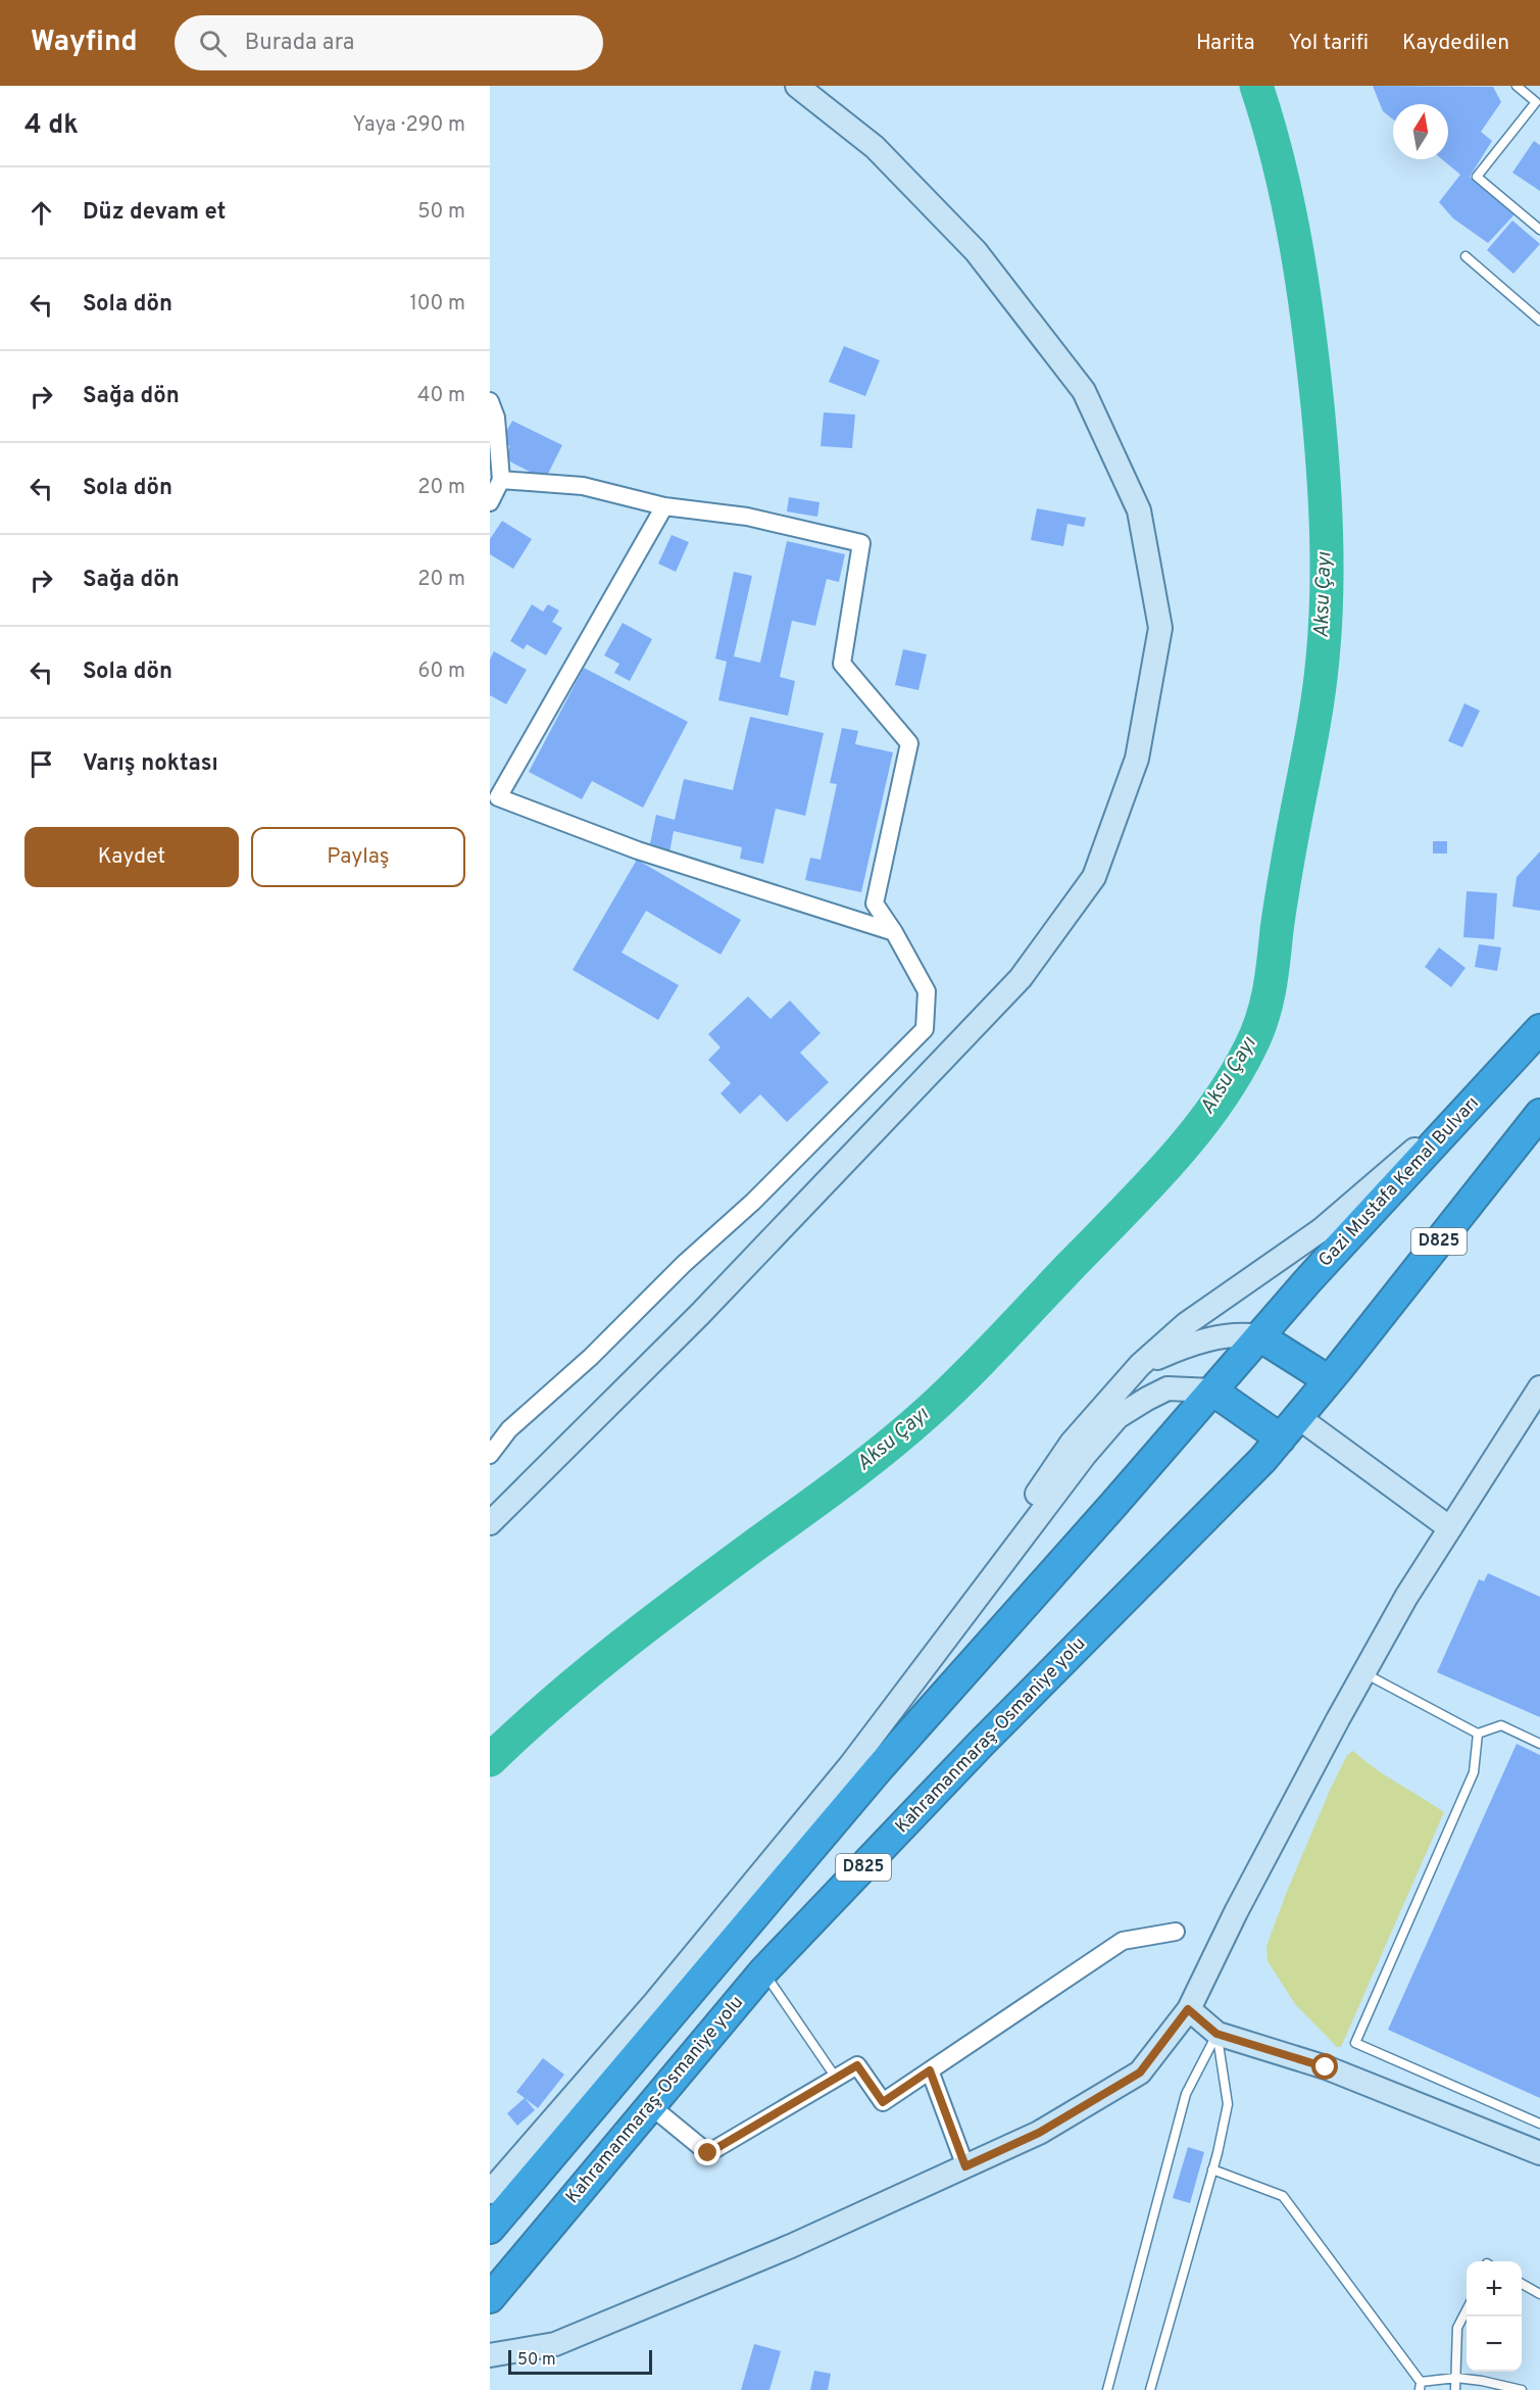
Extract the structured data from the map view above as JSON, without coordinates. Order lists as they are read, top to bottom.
{
  "streets": {
    "highway": ["Gazi Mustafa Kemal Bulvarı", "D825", "Kahramanmaraş-Osmaniye yolu"]
  },
  "water": ["Aksu Çayı"],
  "scale_bar": "50 m",
  "north": "top",
  "page": {
    "header": "Wayfind",
    "search": "Burada ara",
    "nav": ["Harita", "Yol tarifi", "Kaydedilen"],
    "heading": ["4 dk", "Yaya · 290 m"],
    "list": [
      ["Düz devam et", "50 m"],
      ["Sola dön", "100 m"],
      ["Sağa dön", "40 m"],
      ["Sola dön", "20 m"],
      ["Sağa dön", "20 m"],
      ["Sola dön", "60 m"],
      "Varış noktası"
    ],
    "buttons": ["Kaydet", "Paylaş"],
    "map_buttons": ["+", "−"],
    "scale": "50 m"
  }
}
